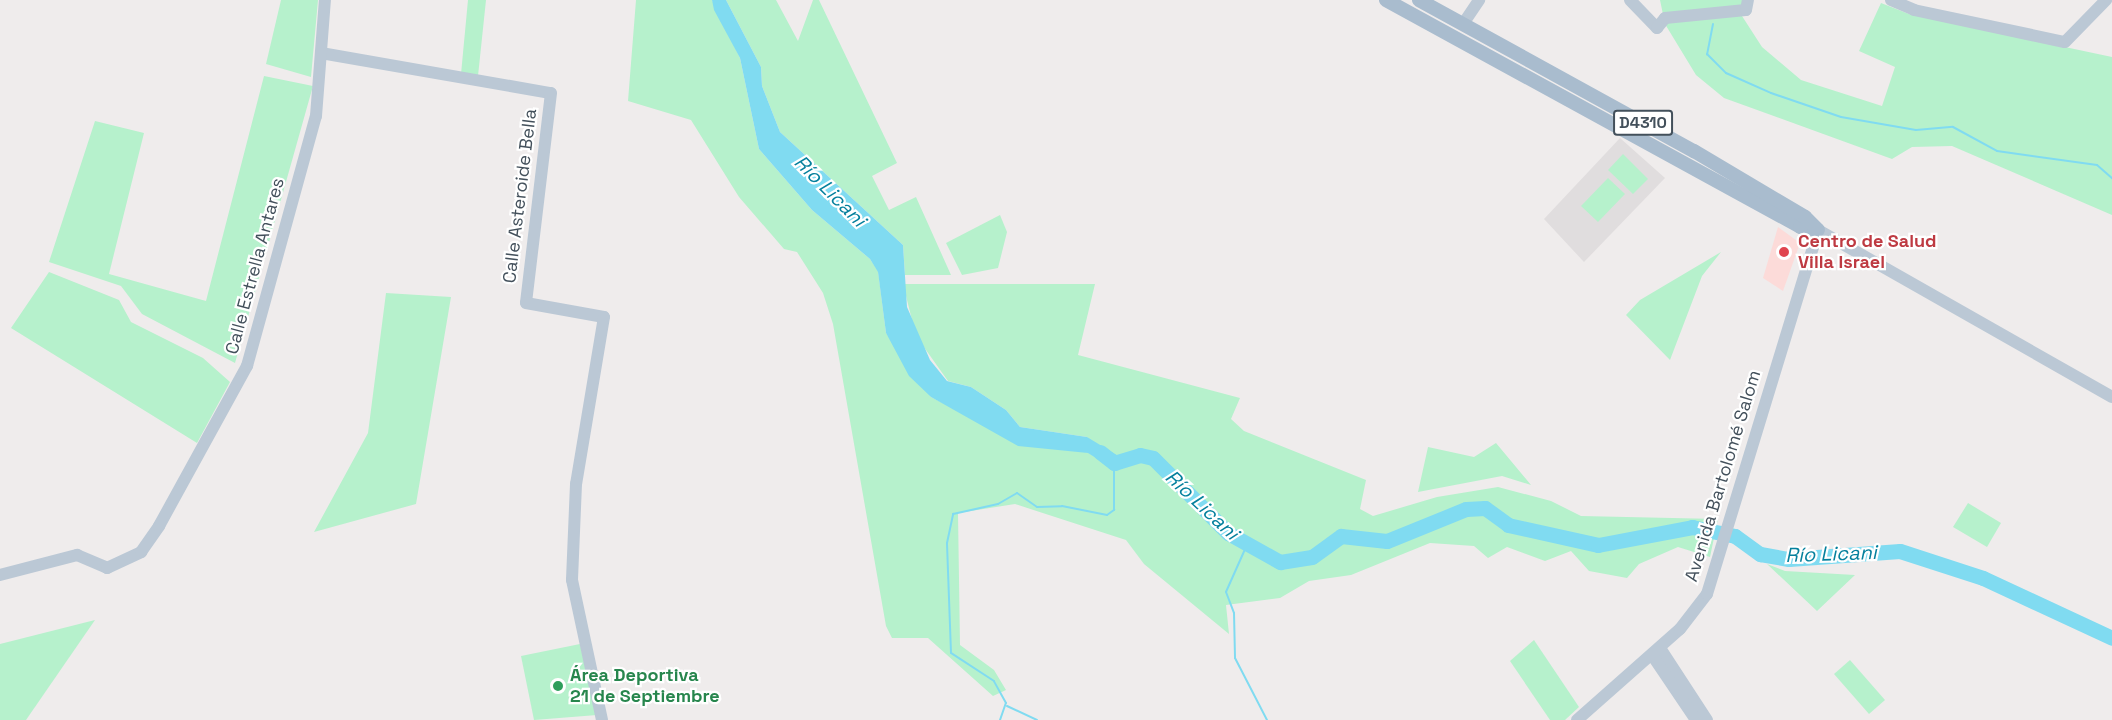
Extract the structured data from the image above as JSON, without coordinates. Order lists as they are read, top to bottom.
{
  "streets": {
    "main road": ["D4310"],
    "street": ["Calle Asteroide Bella", "Calle Estrella Antares", "Avenida Bartolomé Salom"]
  },
  "crossings": [
    ["D4310", "Avenida Bartolomé Salom"],
    ["Calle Asteroide Bella", "Calle Estrella Antares"]
  ],
  "water": ["Río Licani"],
  "places": ["Centro de Salud Villa Israel", "Área Deportiva 21 de Septiembre"]
}
